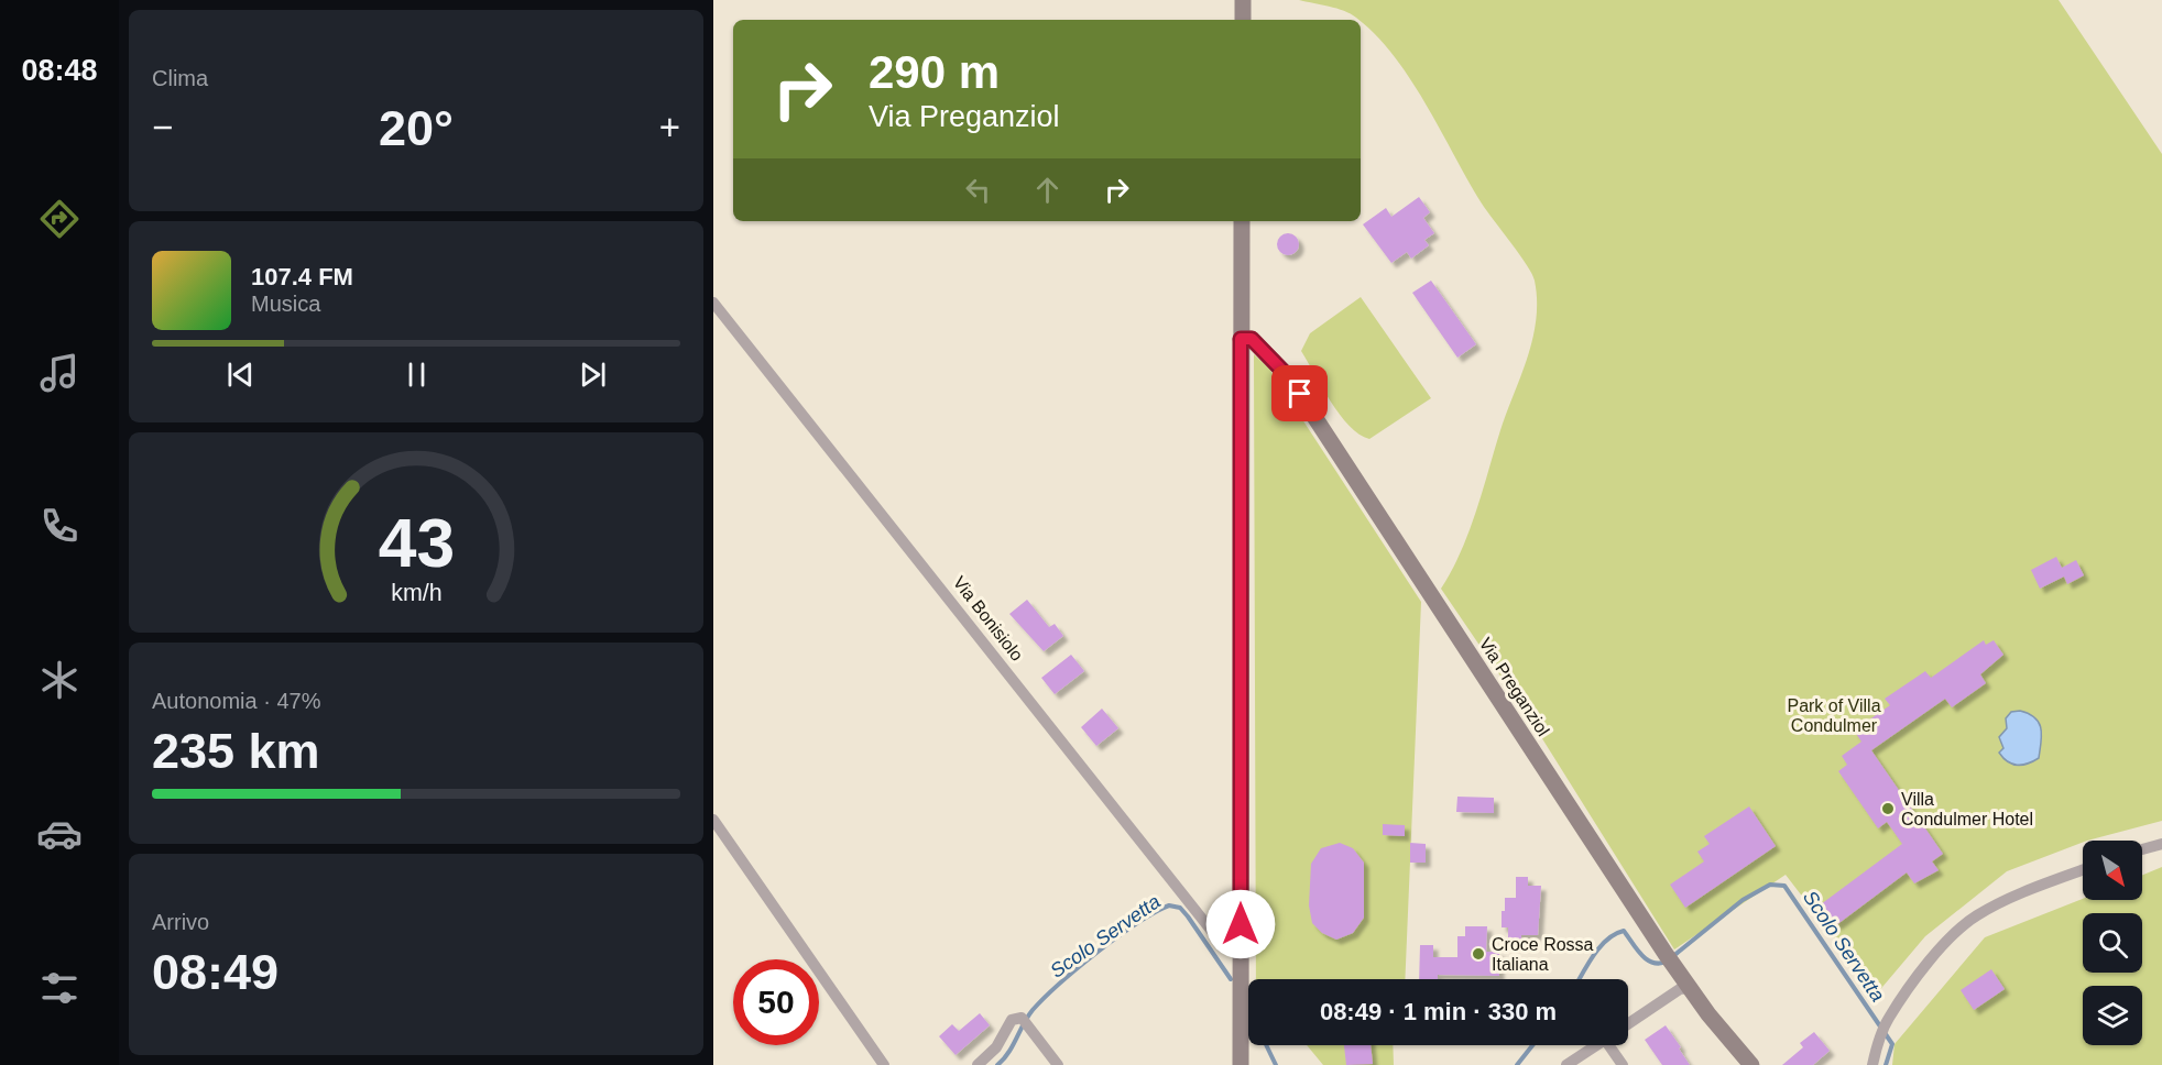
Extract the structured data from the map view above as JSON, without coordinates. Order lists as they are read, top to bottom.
{
  "streets": {
    "main road": ["Via Preganziol"],
    "street": ["Via Bonisiolo"]
  },
  "water": ["Scolo Servetta"],
  "parks": ["Park of Villa Condulmer"],
  "places": ["Villa Condulmer Hotel", "Croce Rossa Italiana"],
  "north": "bottom right",
  "page": {
    "tabs": "08:48",
    "tile": [
      "Clima",
      ["Autonomia · 47%", "235 km"],
      ["Arrivo", "08:49"]
    ],
    "turn": ["290 m", "Via Preganziol"],
    "heat": ["−", "20°", "+"],
    "song": ["107.4 FM", "Musica"],
    "limit": "50",
    "trip": "08:49 · 1 min · 330 m",
    "gauge": ["43", "km/h"]
  }
}
